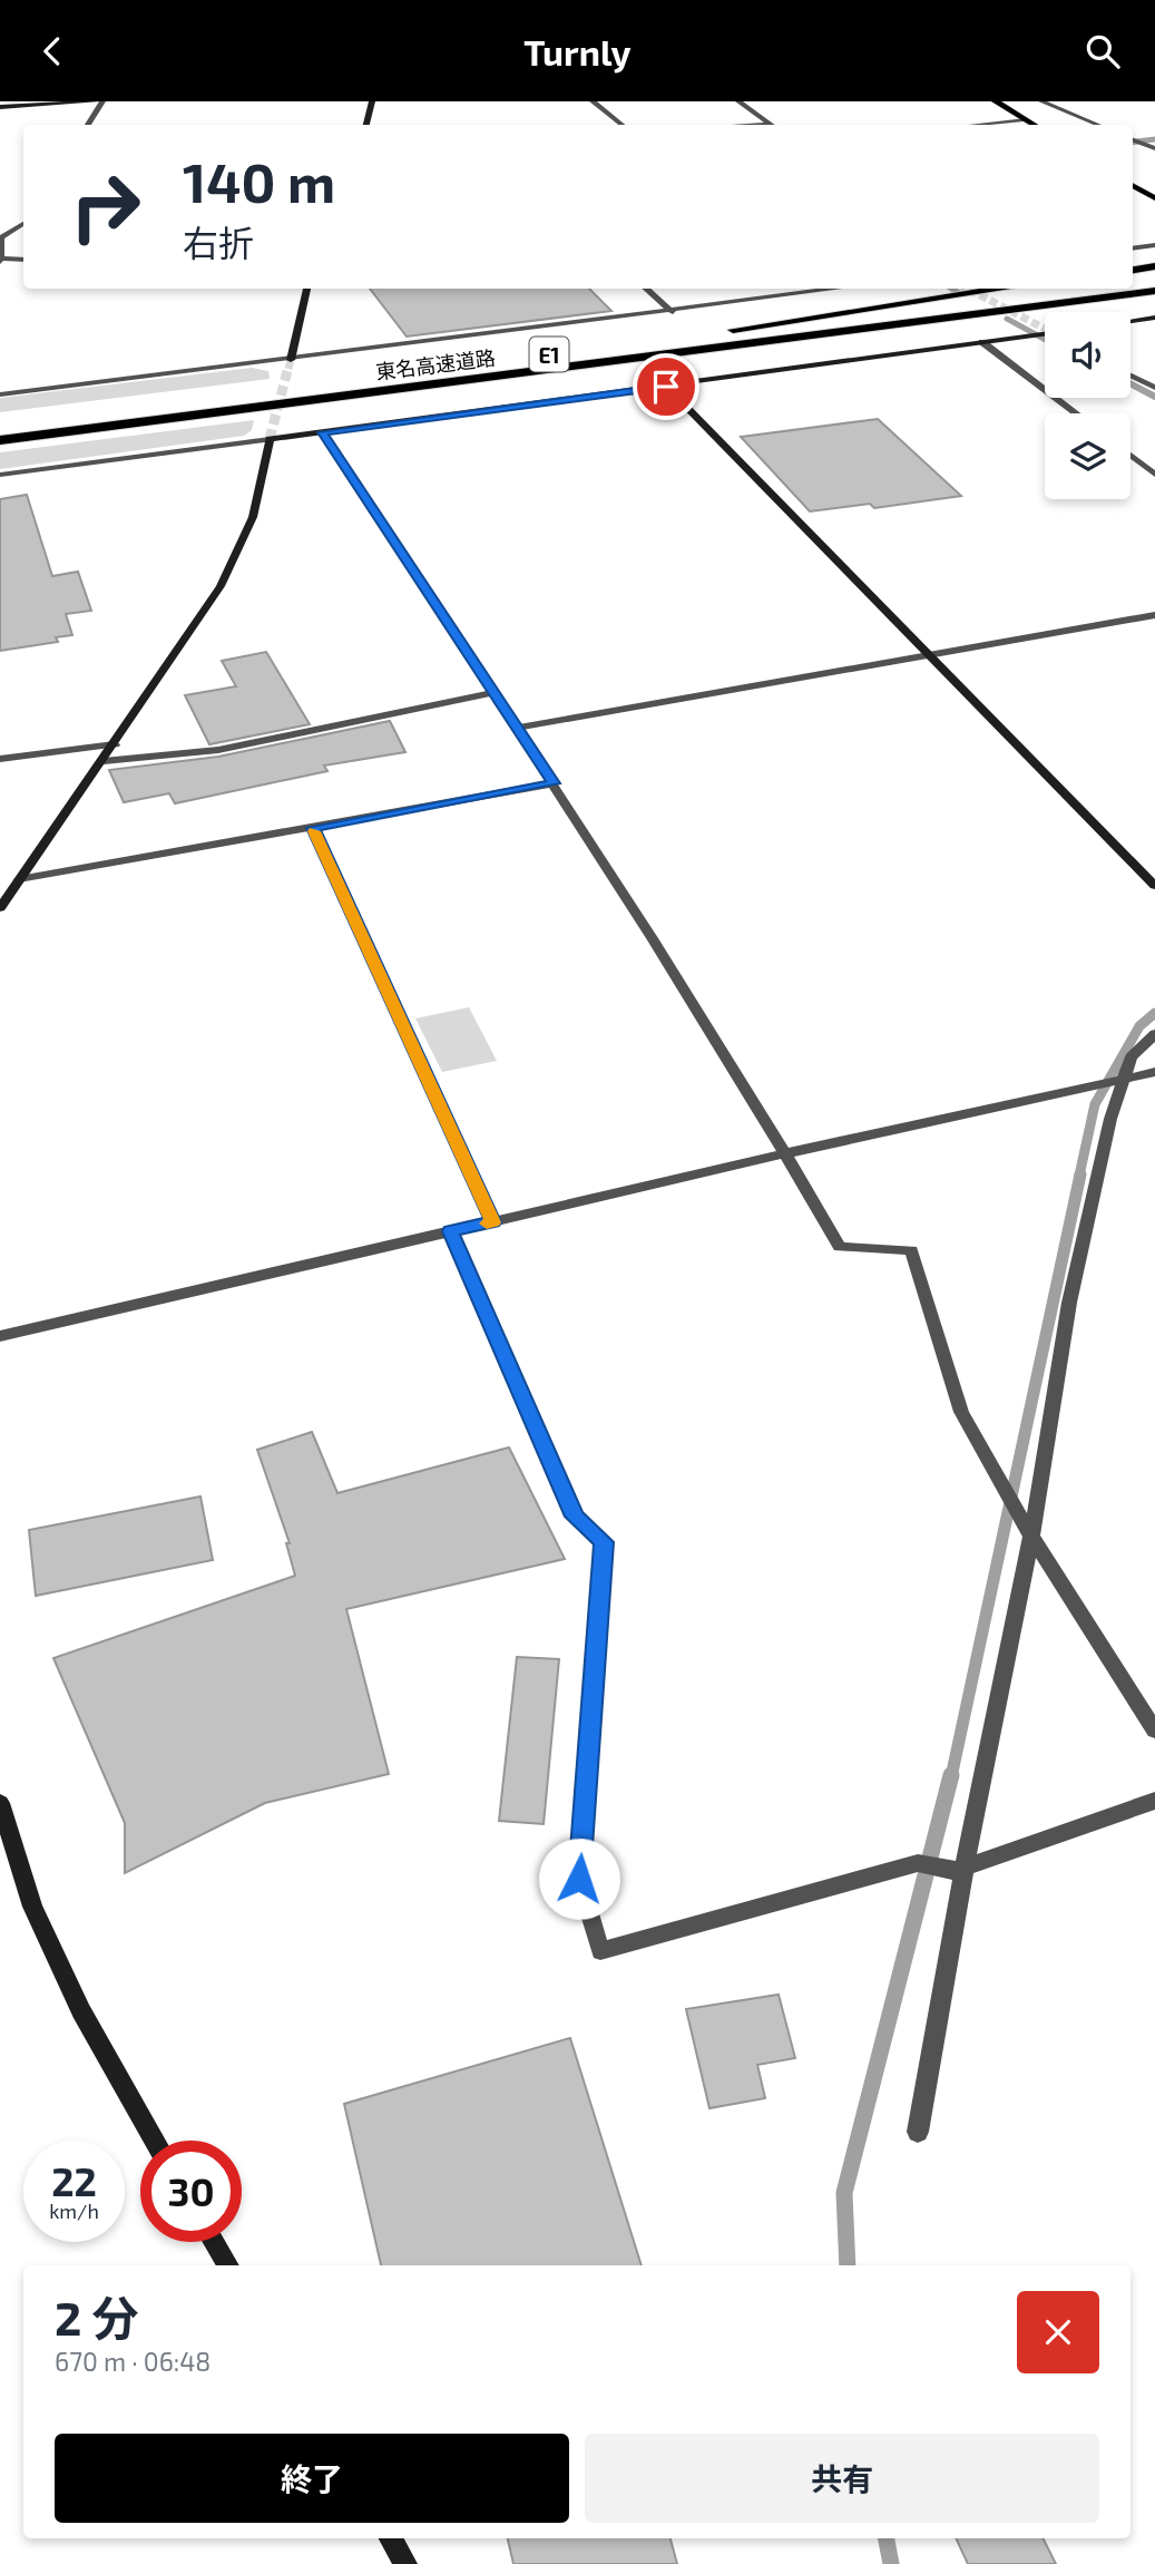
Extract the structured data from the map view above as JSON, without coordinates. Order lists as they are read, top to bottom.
{
  "streets": {
    "highway": ["E1", "東名高速道路"]
  },
  "page": {
    "header": "Turnly",
    "turn": ["140 m", "右折"],
    "speed": "22 km/h",
    "limit": "30",
    "heading": ["2 分", "670 m · 06:48"],
    "buttons": ["終了", "共有"]
  }
}
